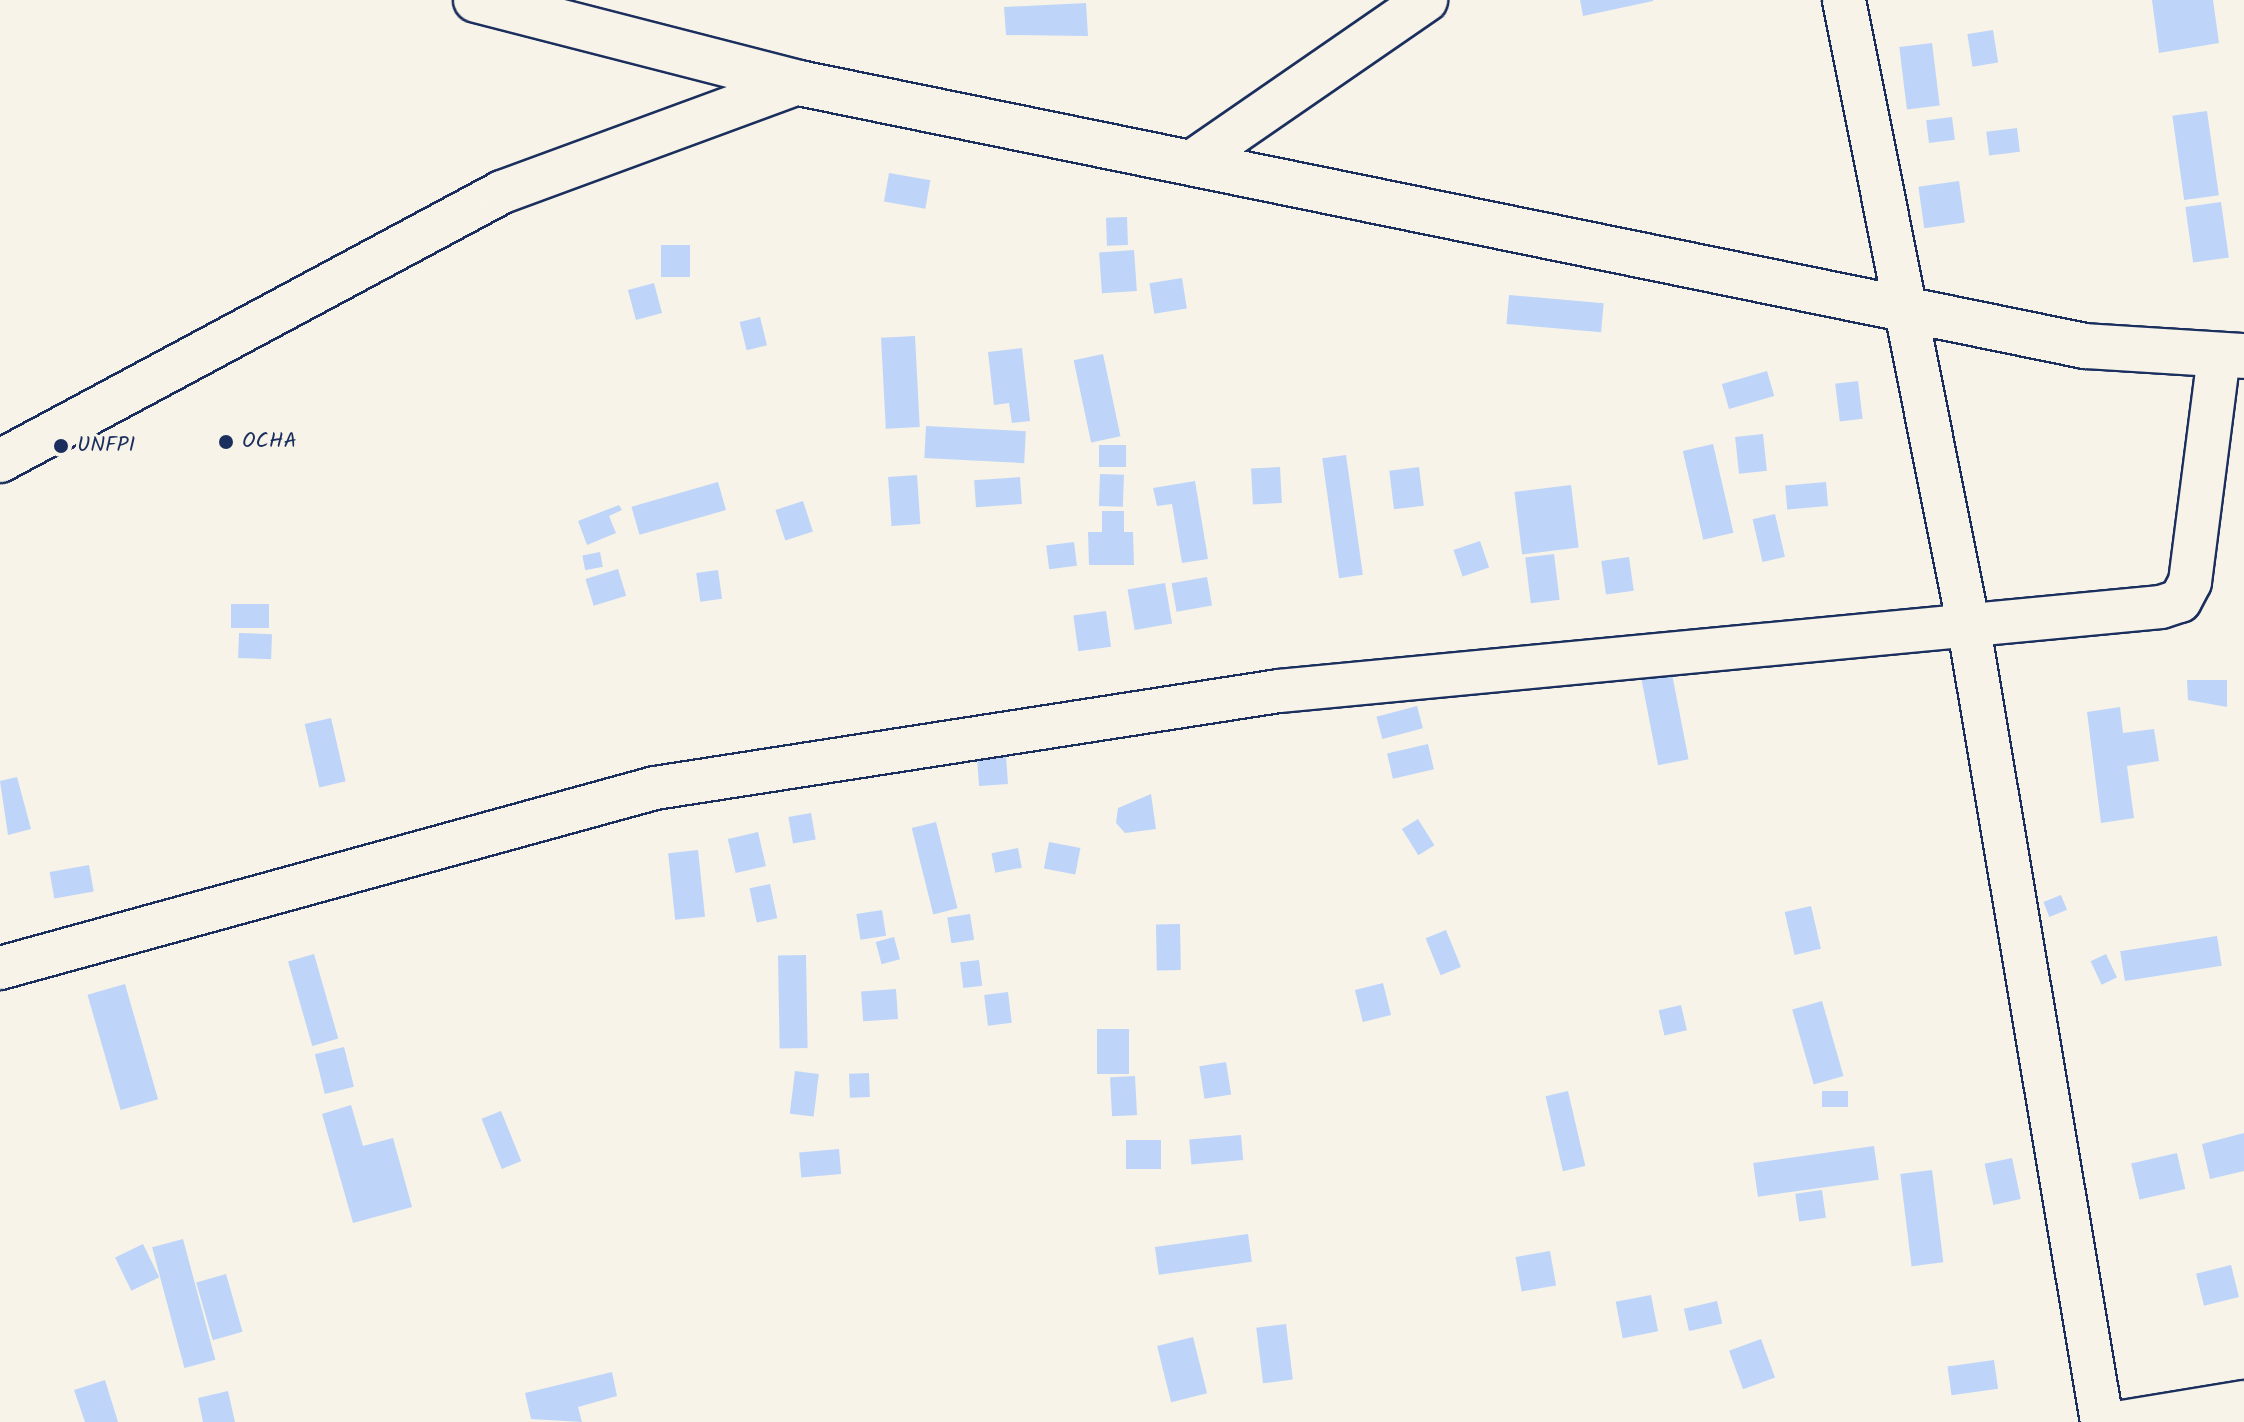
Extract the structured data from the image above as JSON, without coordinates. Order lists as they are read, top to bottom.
{
  "places": ["OCHA", "UNFPI"]
}
